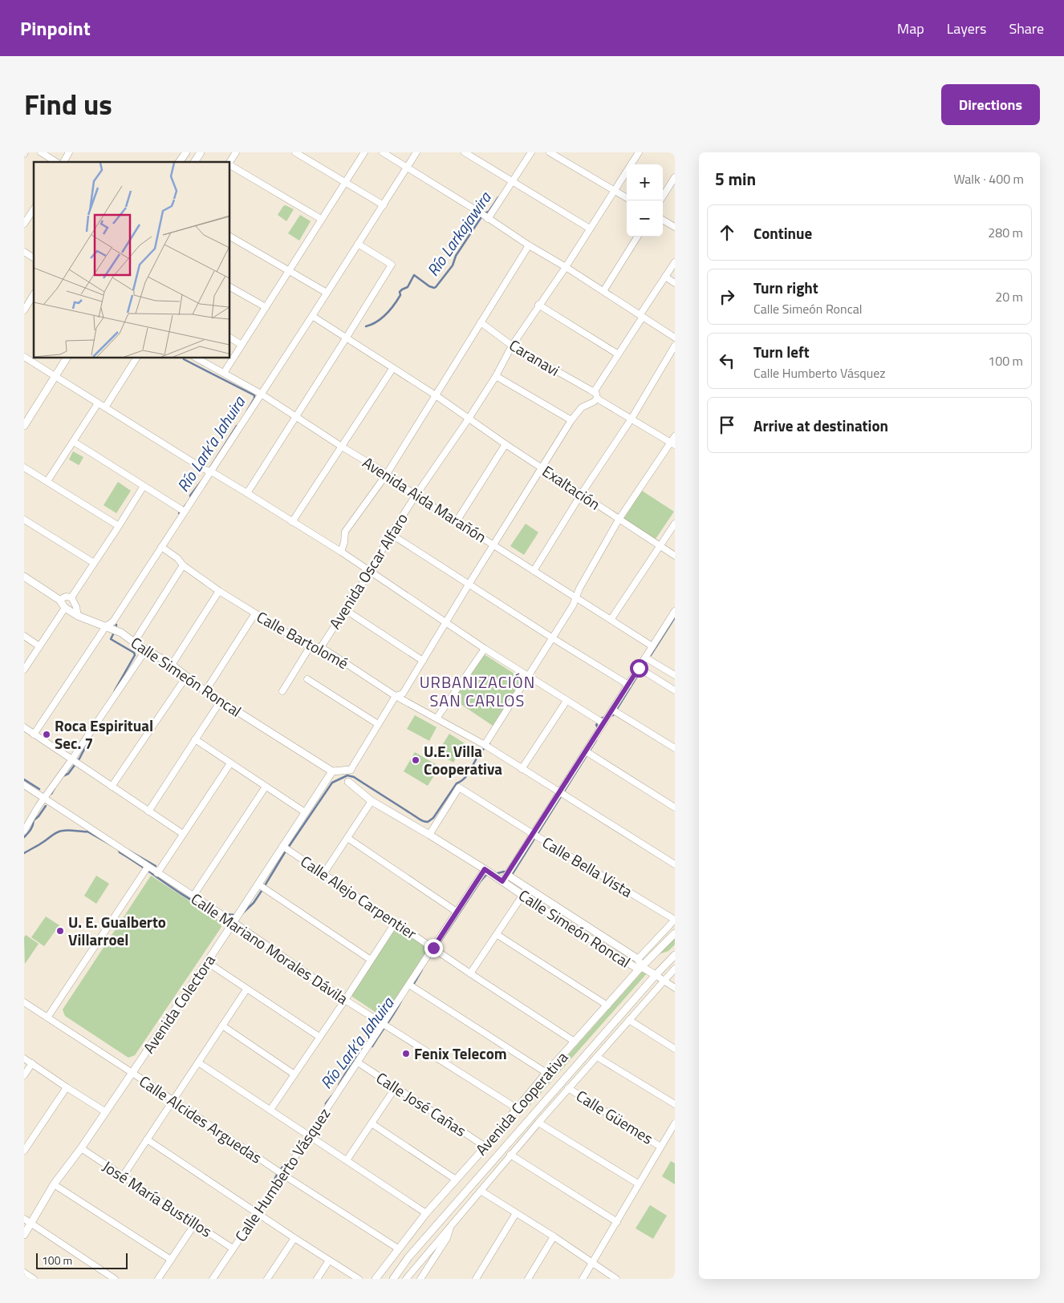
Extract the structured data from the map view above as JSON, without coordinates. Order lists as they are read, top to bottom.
{
  "streets": {
    "street": [
      "Caranavi",
      "Exaltación",
      "Avenida Aida Marañón",
      "Avenida Oscar Alfaro",
      "Calle Bartolomé",
      "Calle Simeón Roncal",
      "Calle Bella Vista",
      "Calle Alejo Carpentier",
      "Calle Mariano Morales Dávila",
      "Avenida Colectora",
      "Avenida Cooperativa",
      "Calle José Cañas",
      "Calle Güemes",
      "Calle Alcides Arguedas",
      "Calle Humberto Vásquez",
      "José María Bustillos"
    ]
  },
  "crossings": [
    ["Caranavi", "Avenida Oscar Alfaro"],
    ["Exaltación", "Avenida Oscar Alfaro"],
    ["Avenida Aida Marañón", "Avenida Oscar Alfaro"],
    ["Avenida Oscar Alfaro", "Calle Bartolomé"],
    ["Calle Simeón Roncal", "Calle Bella Vista"],
    ["Calle Simeón Roncal", "Avenida Colectora"],
    ["Calle Simeón Roncal", "Avenida Cooperativa"],
    ["Calle Simeón Roncal", "Calle Humberto Vásquez"],
    ["Calle Alejo Carpentier", "Avenida Colectora"],
    ["Calle Alejo Carpentier", "Avenida Cooperativa"],
    ["Calle Alejo Carpentier", "Calle Humberto Vásquez"],
    ["Calle Mariano Morales Dávila", "Avenida Colectora"],
    ["Calle Mariano Morales Dávila", "Avenida Cooperativa"],
    ["Calle Mariano Morales Dávila", "Calle Humberto Vásquez"],
    ["Avenida Colectora", "Calle Alcides Arguedas"],
    ["Avenida Colectora", "José María Bustillos"],
    ["Avenida Cooperativa", "Calle José Cañas"],
    ["Avenida Cooperativa", "Calle Alcides Arguedas"],
    ["Calle José Cañas", "Calle Humberto Vásquez"],
    ["Calle Alcides Arguedas", "Calle Humberto Vásquez"],
    ["Calle Humberto Vásquez", "José María Bustillos"]
  ],
  "districts": ["URBANIZACIÓN SAN CARLOS"],
  "water": ["Río Larkajawira", "Río Lark’a Jahuira"],
  "places": [
    "Roca Espiritual Sec. 7",
    "U.E. Villa Cooperativa",
    "U. E. Gualberto Villarroel",
    "Fenix Telecom"
  ],
  "scale_bar": "100 m",
  "page": {
    "header": "Pinpoint",
    "nav": ["Map", "Layers", "Share"],
    "title": "Find us",
    "buttons": "Directions",
    "heading": ["5 min", "Walk · 400 m"],
    "map_buttons": ["+", "−"],
    "list": [
      ["Continue", "280 m"],
      ["Turn right", "Calle Simeón Roncal", "20 m"],
      ["Turn left", "Calle Humberto Vásquez", "100 m"],
      "Arrive at destination"
    ],
    "scale": "100 m"
  }
}
